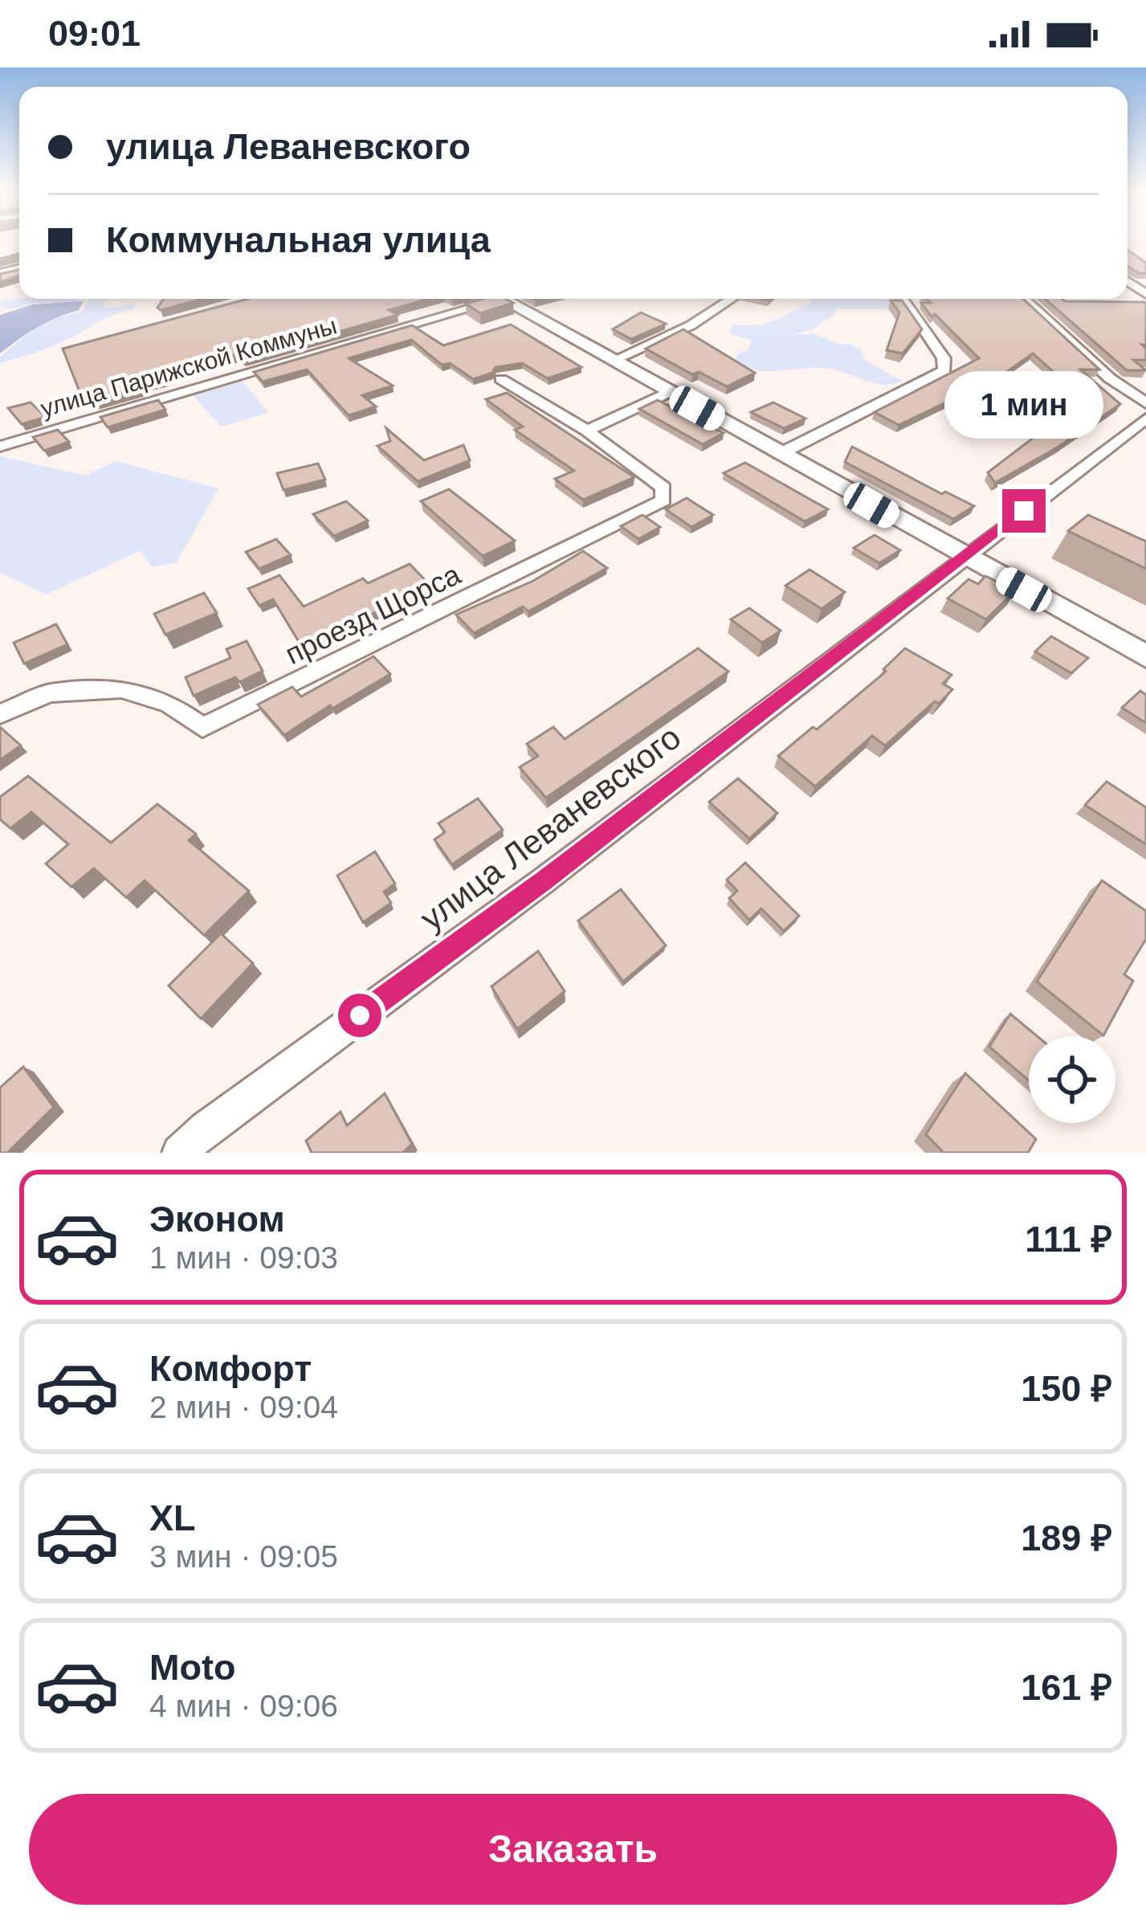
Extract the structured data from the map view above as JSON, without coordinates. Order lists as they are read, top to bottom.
{
  "streets": {
    "street": ["улица Парижской Коммуны", "проезд Щорса", "улица Леваневского"]
  },
  "page": {
    "status": "09:01",
    "banner": ["улица Леваневского", "Коммунальная улица"],
    "bubble": "1 мин",
    "list": [
      {
        "name": "Эконом",
        "note": "1 мин · 09:03",
        "value": "111 ₽"
      },
      {
        "name": "Комфорт",
        "note": "2 мин · 09:04",
        "value": "150 ₽"
      },
      {
        "name": "XL",
        "note": "3 мин · 09:05",
        "value": "189 ₽"
      },
      {
        "name": "Moto",
        "note": "4 мин · 09:06",
        "value": "161 ₽"
      }
    ],
    "buttons": "Заказать"
  }
}
